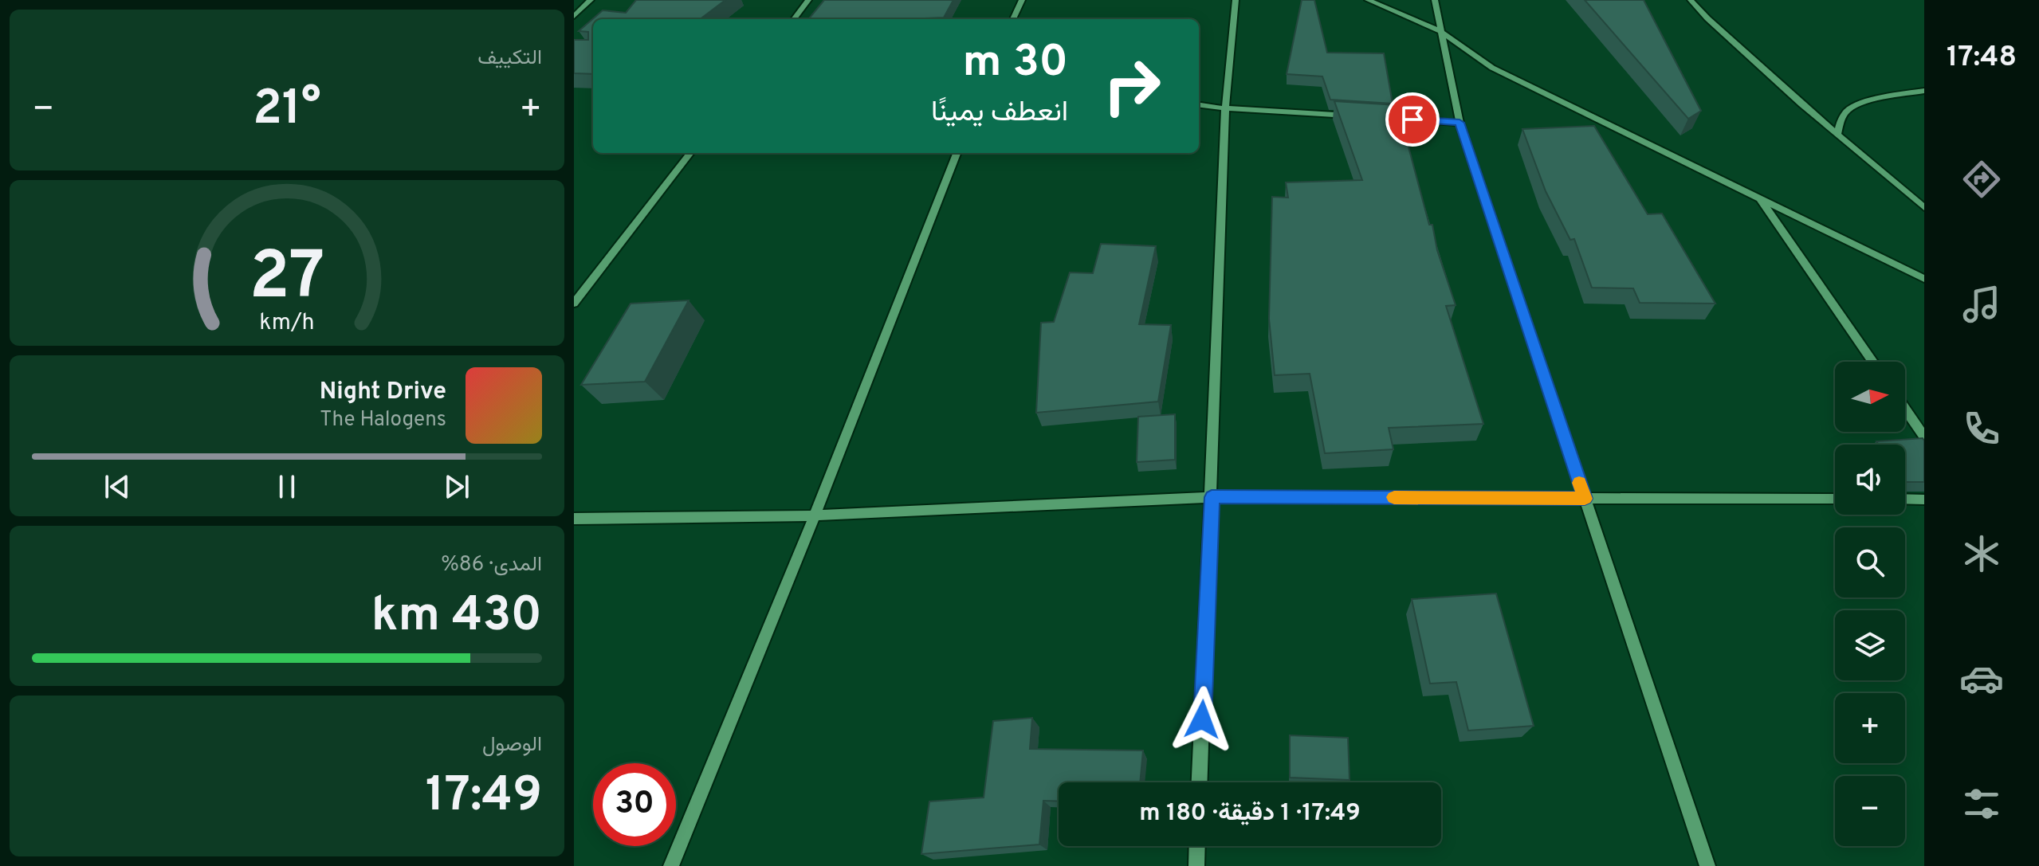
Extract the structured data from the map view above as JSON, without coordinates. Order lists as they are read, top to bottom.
{
  "north": "right",
  "page": {
    "tabs": "17:48",
    "tile": [
      "التكييف",
      ["المدى · 86%", "430 km"],
      ["الوصول", "17:49"]
    ],
    "turn": ["30 m", "انعطف يمينًا"],
    "heat": ["−", "21°", "+"],
    "map_buttons": ["+", "−"],
    "song": ["Night Drive", "The Halogens"],
    "limit": "30",
    "trip": "17:49 · 1 دقيقة · 180 m",
    "gauge": ["27", "km/h"]
  }
}
